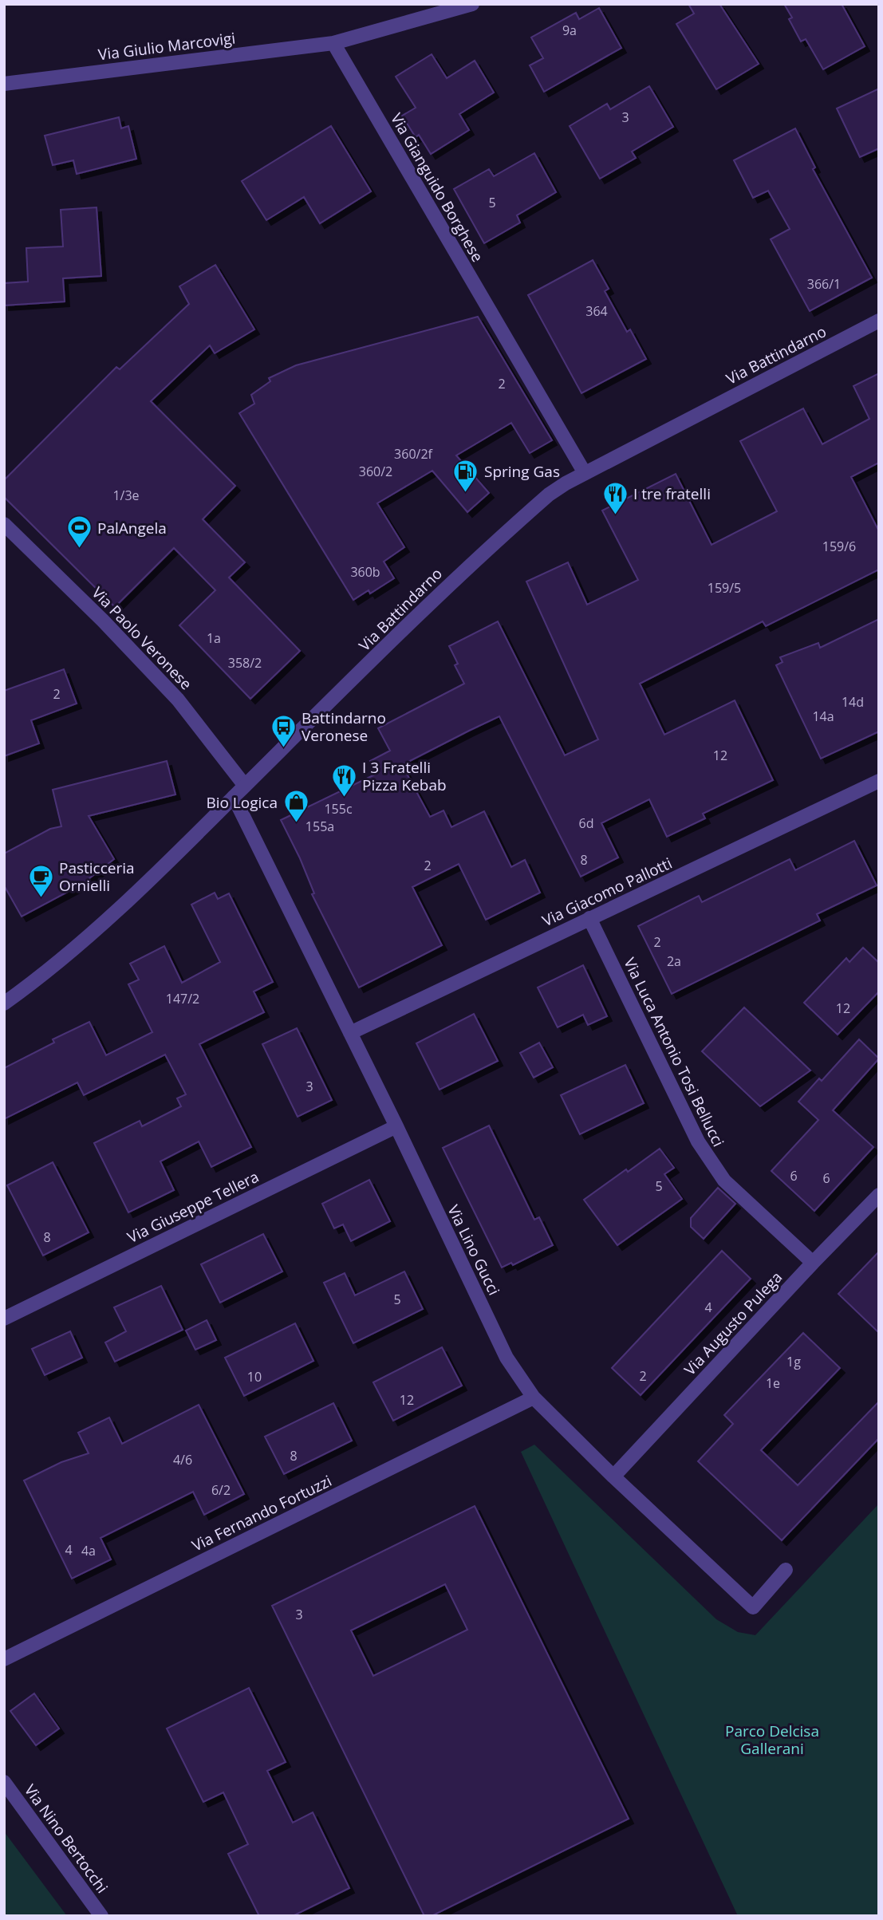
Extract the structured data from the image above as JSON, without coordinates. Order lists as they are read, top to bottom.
{
  "streets": {
    "street": [
      "Via Giulio Marcovigi",
      "Via Gianguido Borghese",
      "Via Battindarno",
      "Via Paolo Veronese",
      "Via Giacomo Pallotti",
      "Via Luca Antonio Tosi Bellucci",
      "Via Giuseppe Tellera",
      "Via Lino Gucci",
      "Via Augusto Pulega",
      "Via Fernando Fortuzzi",
      "Via Nino Bertocchi"
    ]
  },
  "crossings": [
    ["Via Giulio Marcovigi", "Via Gianguido Borghese"],
    ["Via Gianguido Borghese", "Via Battindarno"],
    ["Via Battindarno", "Via Paolo Veronese"],
    ["Via Battindarno", "Via Lino Gucci"],
    ["Via Giacomo Pallotti", "Via Luca Antonio Tosi Bellucci"],
    ["Via Giacomo Pallotti", "Via Lino Gucci"],
    ["Via Luca Antonio Tosi Bellucci", "Via Augusto Pulega"],
    ["Via Giuseppe Tellera", "Via Lino Gucci"],
    ["Via Lino Gucci", "Via Augusto Pulega"],
    ["Via Lino Gucci", "Via Fernando Fortuzzi"]
  ],
  "parks": ["Parco Delcisa Gallerani"],
  "places": {
    "fuel station": ["Spring Gas"],
    "restaurant": ["I tre fratelli", "I 3 Fratelli Pizza Kebab"],
    "sports": ["PalAngela"],
    "bus stop": ["Battindarno Veronese"],
    "shop": ["Bio Logica"],
    "cafe": ["Pasticceria Ornielli"]
  },
  "house_numbers": [
    "9a",
    "3",
    "5",
    "366/1",
    "364",
    "2",
    "360/2f",
    "360/2",
    "1/3e",
    "159/6",
    "360b",
    "159/5",
    "1a",
    "358/2",
    "2",
    "14d",
    "14a",
    "12",
    "155c",
    "6d",
    "155a",
    "8",
    "2",
    "2",
    "2a",
    "147/2",
    "12",
    "3",
    "6",
    "6",
    "5",
    "8",
    "5",
    "4",
    "1g",
    "2",
    "10",
    "1e",
    "12",
    "8",
    "4/6",
    "6/2",
    "4",
    "4a",
    "3"
  ]
}
